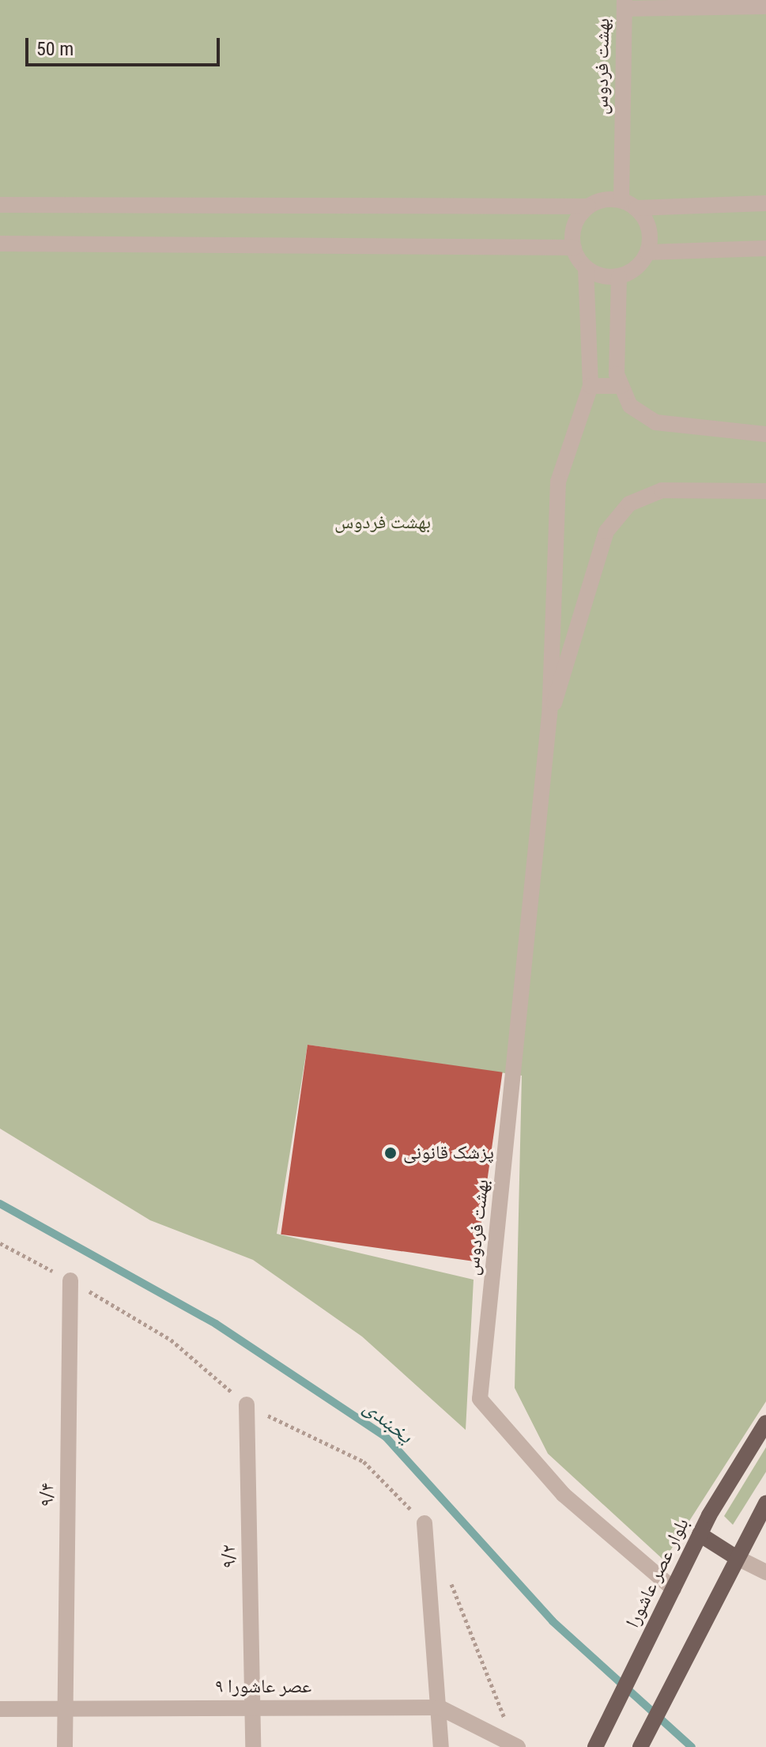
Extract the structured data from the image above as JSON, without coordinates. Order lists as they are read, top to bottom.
{
  "streets": {
    "main road": ["بلوار عصر عاشورا"],
    "street": [
      "بهشت فردوس",
      "۹/۴",
      "۹/۲",
      "عصر عاشورا ۹"
    ]
  },
  "crossings": [
    ["بهشت فردوس", "بلوار عصر عاشورا"],
    ["۹/۴", "عصر عاشورا ۹"],
    ["۹/۲", "عصر عاشورا ۹"]
  ],
  "water": ["یخبندی"],
  "parks": ["بهشت فردوس"],
  "places": ["پزشک قانونی"],
  "scale_bar": "50 m"
}
